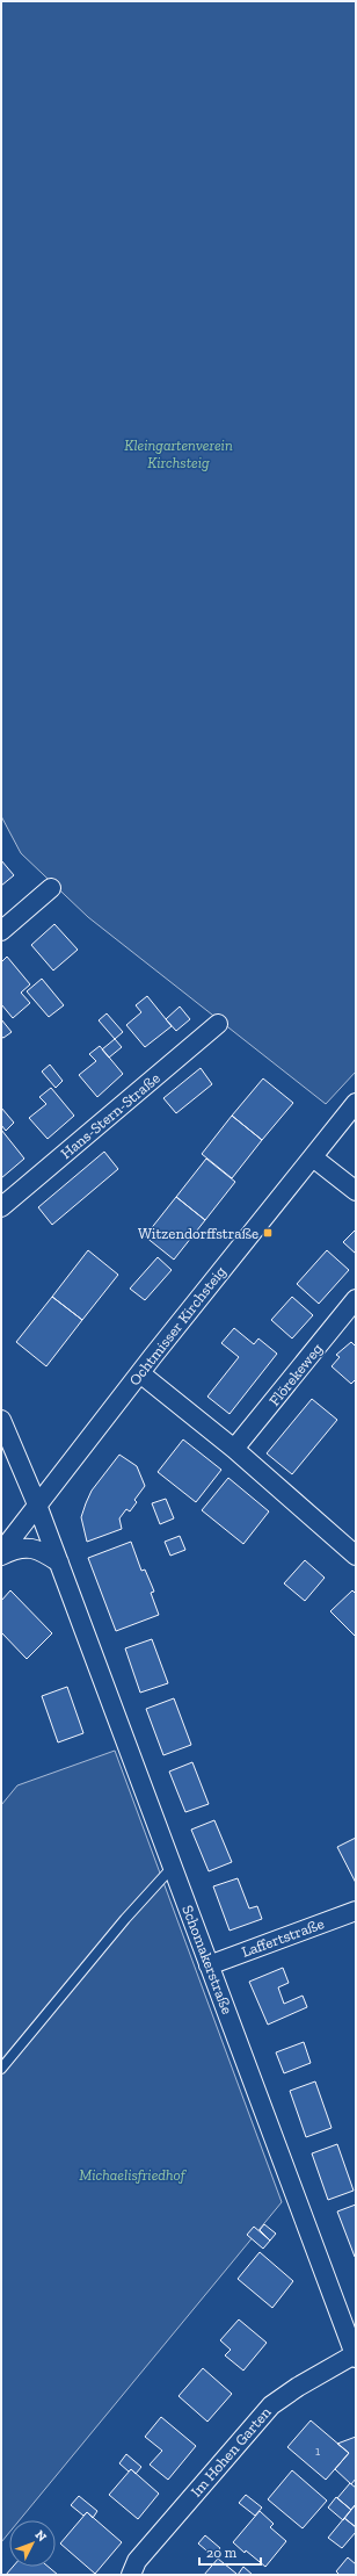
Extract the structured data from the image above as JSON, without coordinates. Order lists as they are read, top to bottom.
{
  "streets": {
    "street": [
      "Hans-Stern-Straße",
      "Ochtmisser Kirchsteig",
      "Flörekeweg",
      "Laffertstraße",
      "Schomakerstraße",
      "Im Hohen Garten"
    ]
  },
  "crossings": [
    ["Ochtmisser Kirchsteig", "Schomakerstraße"],
    ["Laffertstraße", "Schomakerstraße"],
    ["Schomakerstraße", "Im Hohen Garten"]
  ],
  "parks": ["Kleingartenverein Kirchsteig", "Michaelisfriedhof"],
  "places": {
    "transit": ["Witzendorffstraße"]
  },
  "house_numbers": ["1"],
  "scale_bar": "20 m",
  "north": "top right"
}
